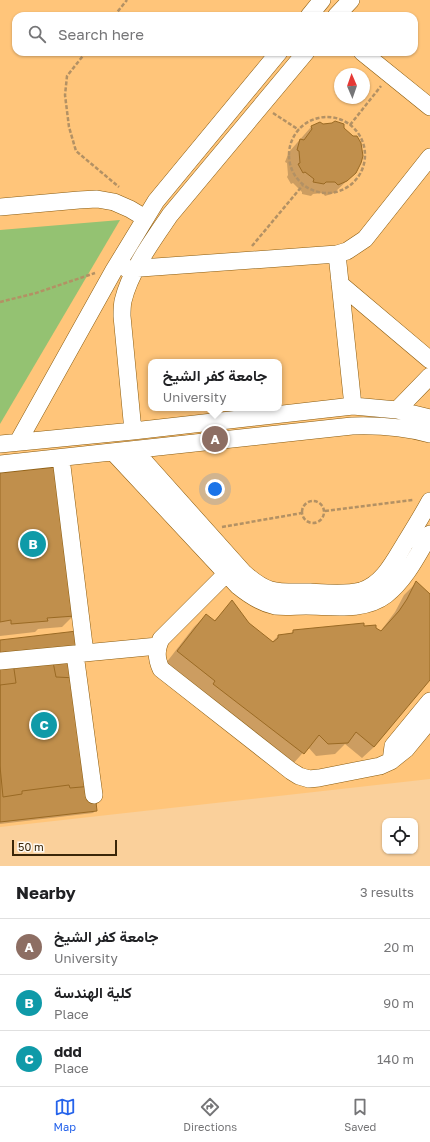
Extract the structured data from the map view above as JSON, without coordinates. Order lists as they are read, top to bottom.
{
  "scale_bar": "50 m",
  "north": "top",
  "page": {
    "search": "Search here",
    "popup": ["جامعة كفر الشيخ", "University"],
    "pins": ["A", "B", "C"],
    "scale": "50 m",
    "heading": ["Nearby", "3 results"],
    "list": [
      {
        "mark": "A",
        "name": "جامعة كفر الشيخ",
        "note": "University",
        "value": "20 m"
      },
      {
        "mark": "B",
        "name": "كلية الهندسة",
        "note": "Place",
        "value": "90 m"
      },
      {
        "mark": "C",
        "name": "ddd",
        "note": "Place",
        "value": "140 m"
      }
    ],
    "nav": ["Map", "Directions", "Saved"]
  }
}
